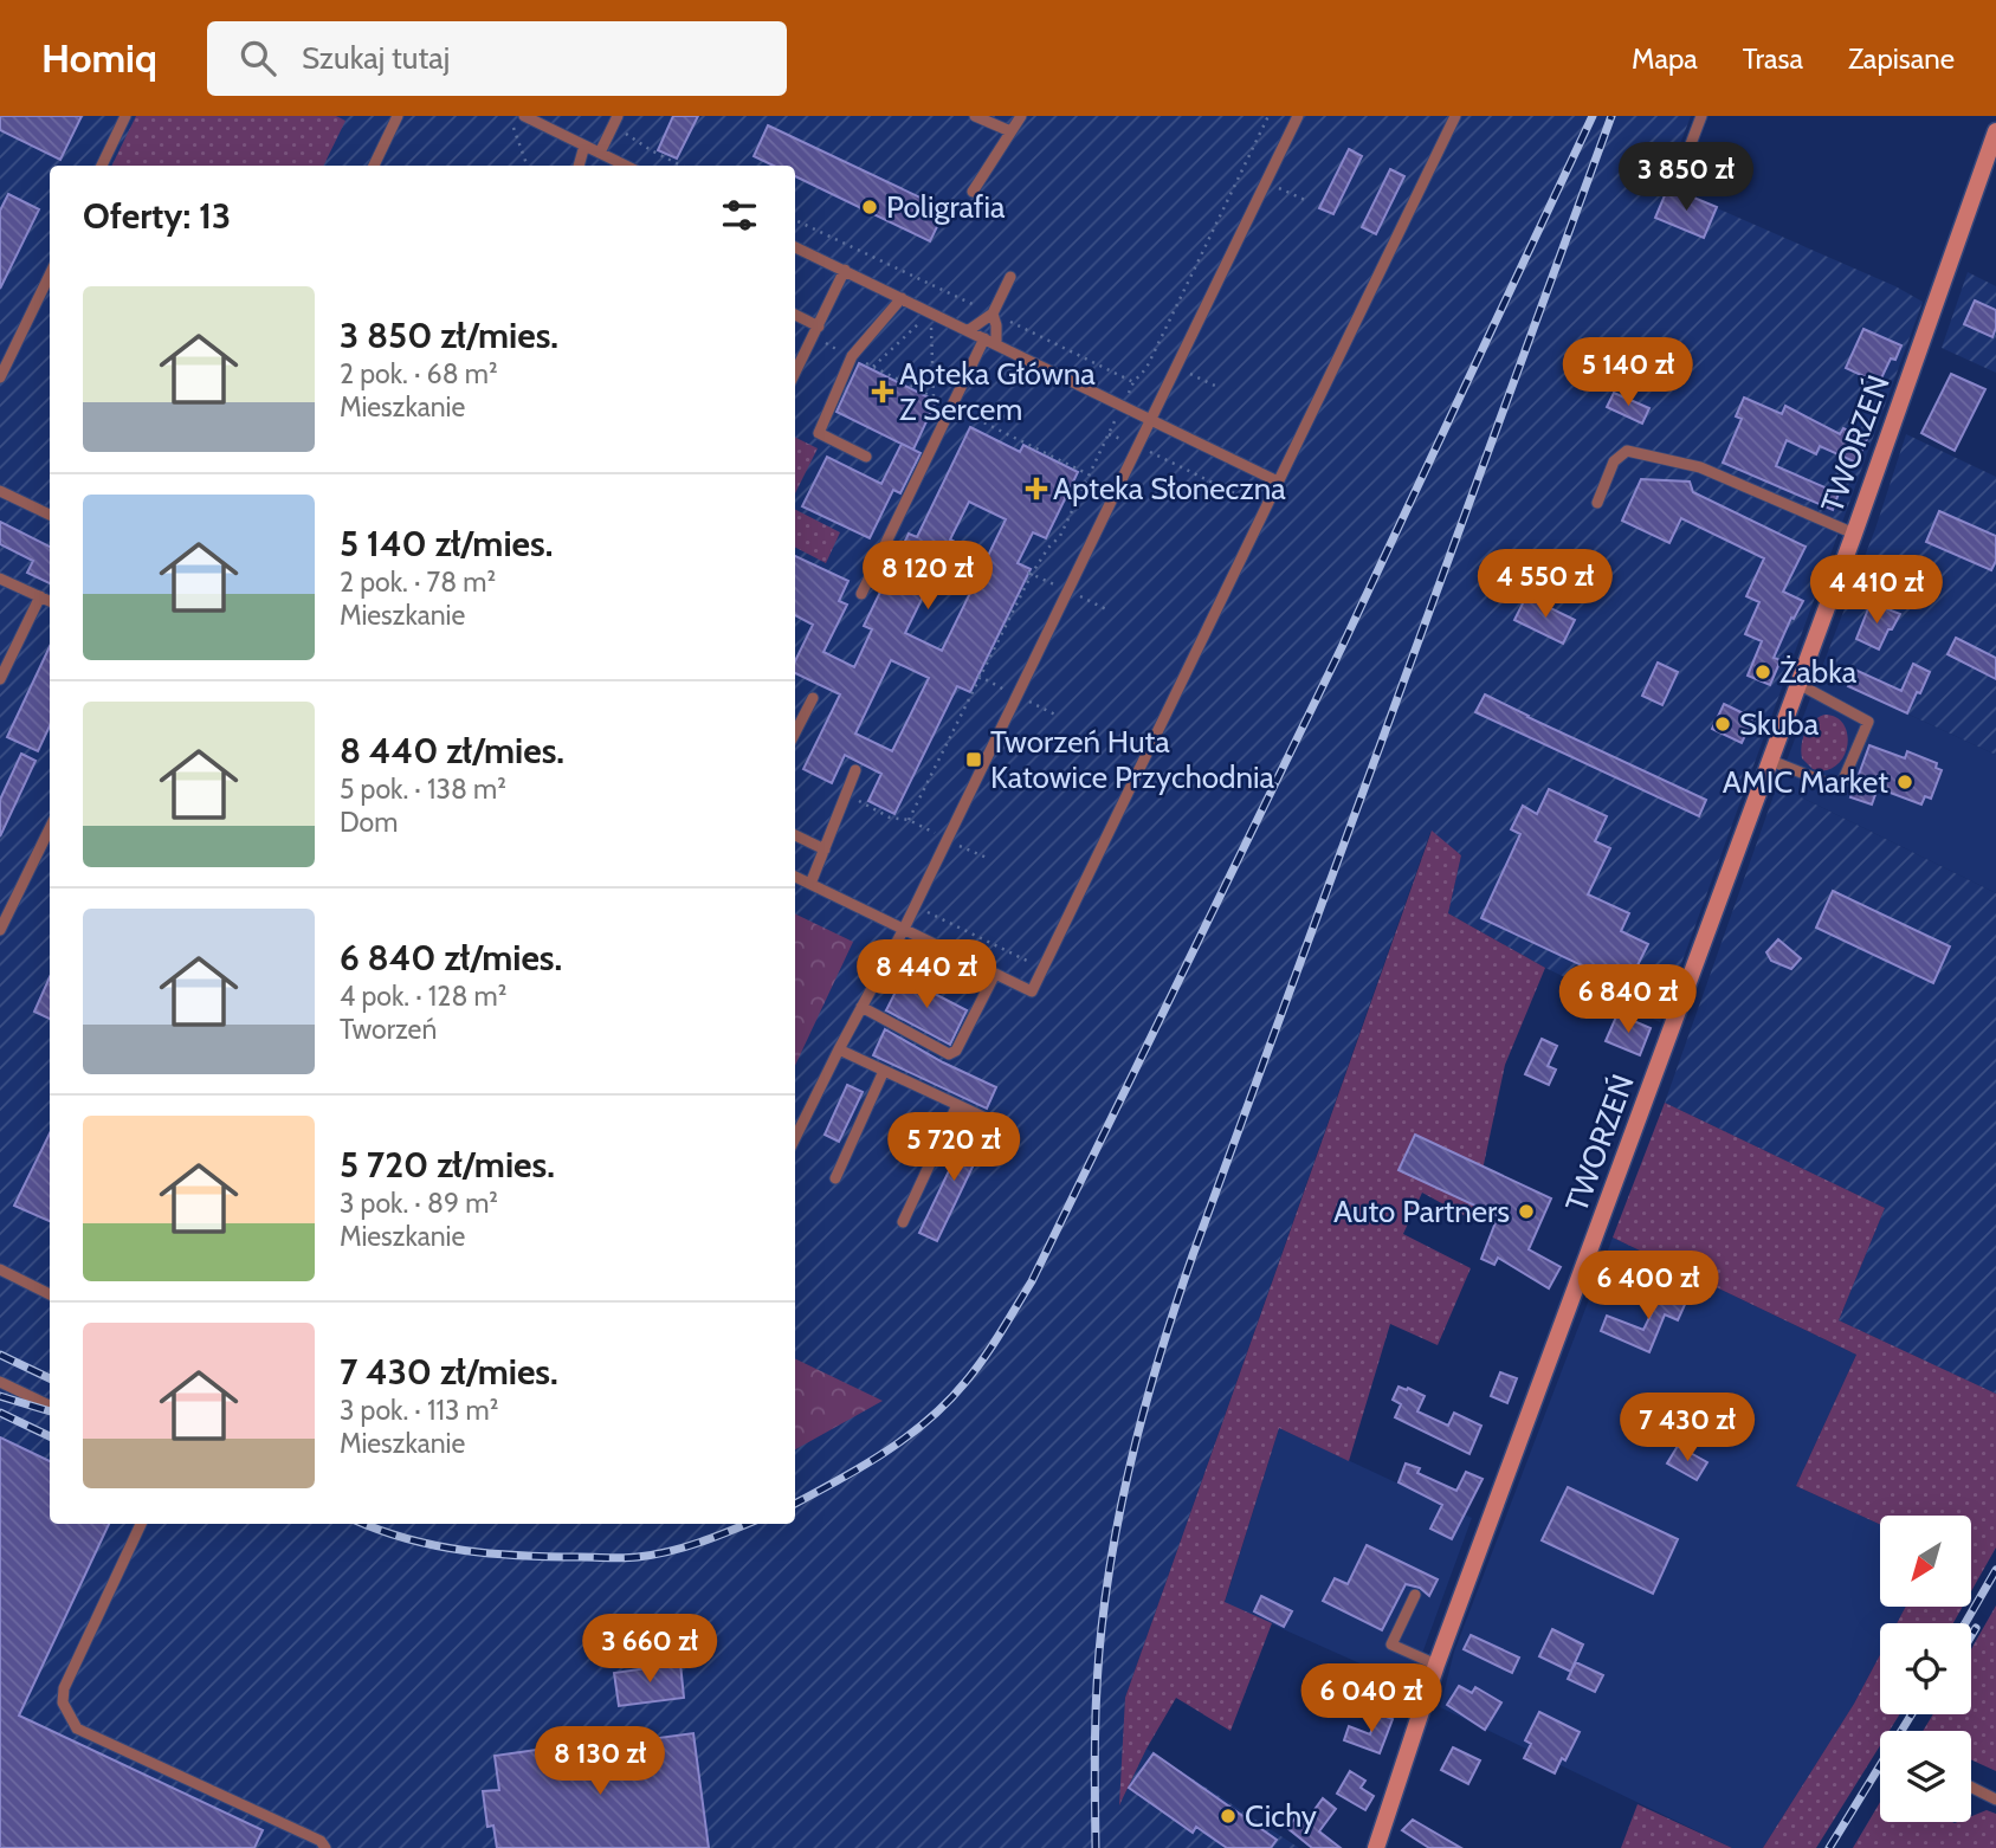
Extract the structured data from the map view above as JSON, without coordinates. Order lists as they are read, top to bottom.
{
  "streets": {
    "street": ["TWORZEŃ"]
  },
  "places": {
    "other": [
      "Poligrafia",
      "Żabka",
      "Skuba",
      "AMIC Market",
      "Auto Partners",
      "Cichy"
    ],
    "health": ["Apteka Główna Z Sercem", "Apteka Słoneczna"],
    "transit": ["Tworzeń Huta Katowice Przychodnia"]
  },
  "north": "bottom left",
  "page": {
    "header": "Homiq",
    "search": "Szukaj tutaj",
    "nav": ["Mapa", "Trasa", "Zapisane"],
    "price": [
      "3 850 zł",
      "5 140 zł",
      "8 120 zł",
      "4 550 zł",
      "4 410 zł",
      "8 440 zł",
      "6 840 zł",
      "5 720 zł",
      "6 400 zł",
      "7 430 zł",
      "3 660 zł",
      "6 040 zł",
      "8 130 zł"
    ],
    "heading": "Oferty: 13",
    "list": [
      {
        "name": "3 850 zł/mies.",
        "note": "2 pok. · 68 m² · Mieszkanie"
      },
      {
        "name": "5 140 zł/mies.",
        "note": "2 pok. · 78 m² · Mieszkanie"
      },
      {
        "name": "8 440 zł/mies.",
        "note": "5 pok. · 138 m² · Dom"
      },
      {
        "name": "6 840 zł/mies.",
        "note": "4 pok. · 128 m² · Tworzeń"
      },
      {
        "name": "5 720 zł/mies.",
        "note": "3 pok. · 89 m² · Mieszkanie"
      },
      {
        "name": "7 430 zł/mies.",
        "note": "3 pok. · 113 m² · Mieszkanie"
      }
    ]
  }
}
